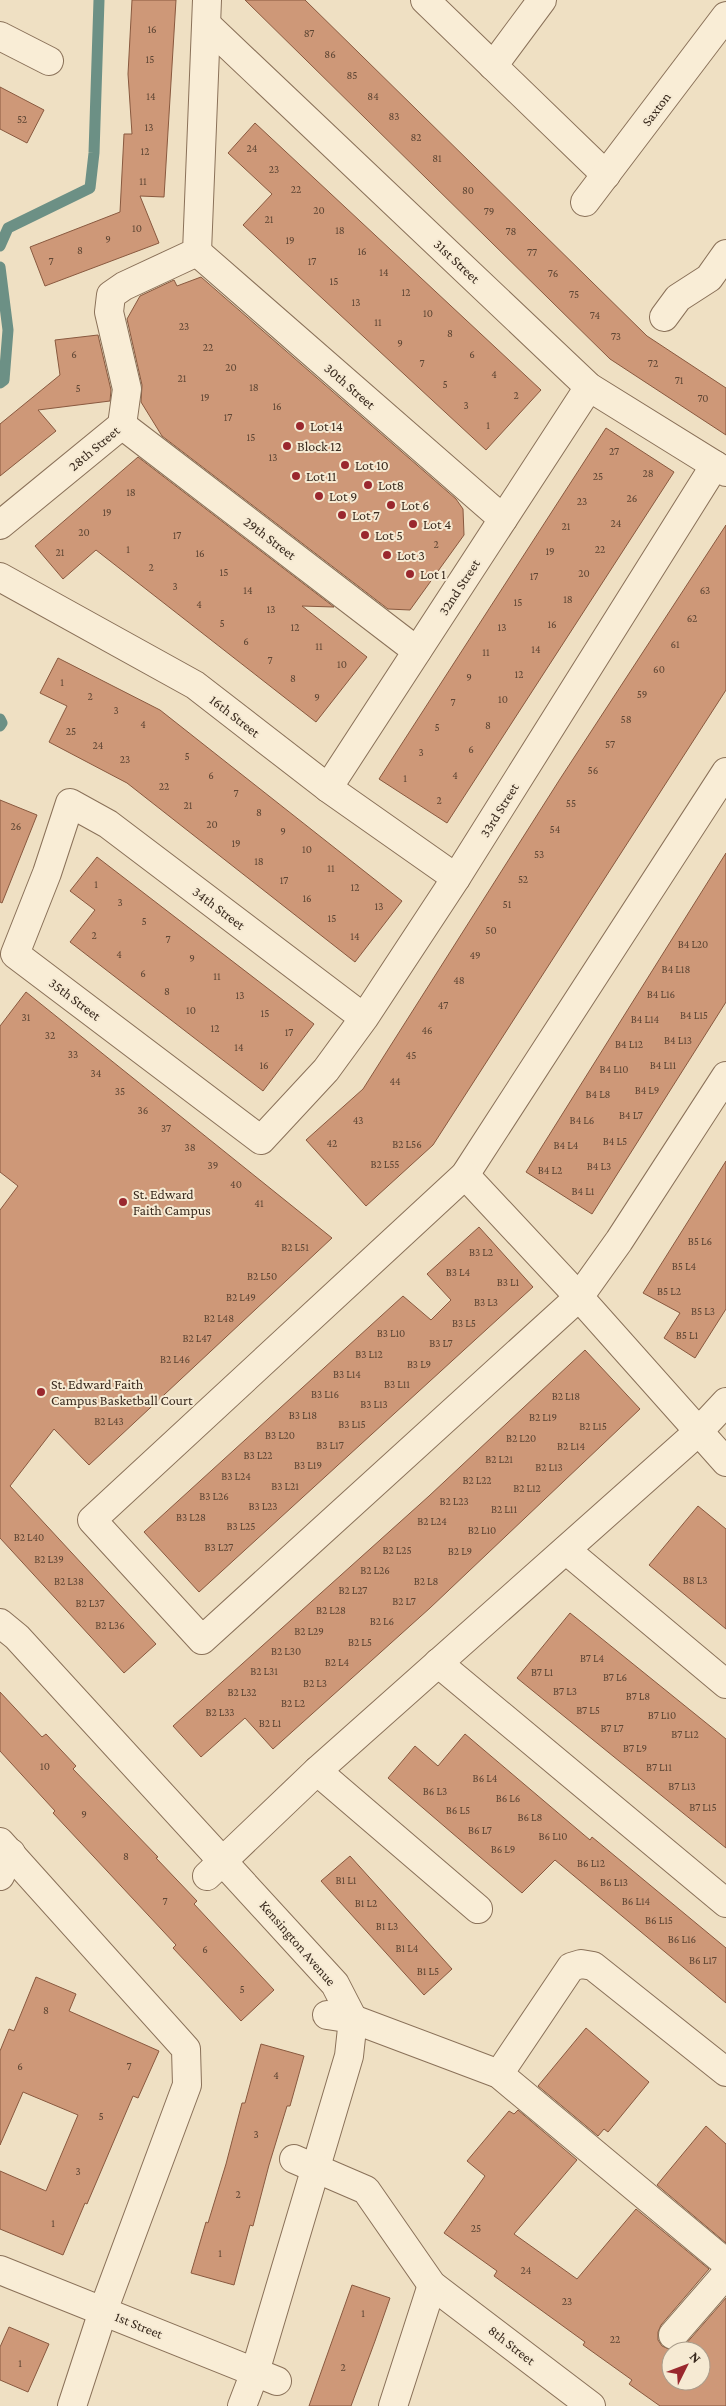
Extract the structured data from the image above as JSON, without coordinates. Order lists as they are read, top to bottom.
{
  "streets": {
    "street": [
      "Saxton",
      "31st Street",
      "30th Street",
      "28th Street",
      "29th Street",
      "32nd Street",
      "16th Street",
      "33rd Street",
      "34th Street",
      "35th Street",
      "Kensington Avenue",
      "1st Street",
      "8th Street"
    ]
  },
  "crossings": [
    ["31st Street", "32nd Street"],
    ["31st Street", "33rd Street"],
    ["30th Street", "28th Street"],
    ["30th Street", "32nd Street"],
    ["28th Street", "29th Street"],
    ["29th Street", "32nd Street"],
    ["32nd Street", "16th Street"],
    ["16th Street", "33rd Street"],
    ["33rd Street", "34th Street"],
    ["33rd Street", "35th Street"],
    ["34th Street", "35th Street"]
  ],
  "places": [
    "Lot 14",
    "Block 12",
    "Lot 10",
    "Lot 11",
    "Lot8",
    "Lot 9",
    "Lot 6",
    "Lot 7",
    "Lot 4",
    "Lot 5",
    "Lot 3",
    "Lot 1",
    "St. Edward Faith Campus",
    "St. Edward Faith Campus Basketball Court"
  ],
  "house_numbers": [
    "16",
    "87",
    "86",
    "15",
    "85",
    "14",
    "84",
    "83",
    "52",
    "13",
    "82",
    "24",
    "12",
    "81",
    "23",
    "11",
    "22",
    "80",
    "20",
    "79",
    "21",
    "10",
    "18",
    "78",
    "9",
    "19",
    "8",
    "16",
    "77",
    "7",
    "17",
    "14",
    "76",
    "15",
    "12",
    "75",
    "13",
    "10",
    "74",
    "11",
    "23",
    "8",
    "73",
    "9",
    "22",
    "6",
    "6",
    "7",
    "72",
    "20",
    "4",
    "21",
    "71",
    "5",
    "18",
    "5",
    "2",
    "19",
    "70",
    "3",
    "16",
    "17",
    "1",
    "15",
    "27",
    "13",
    "28",
    "25",
    "18",
    "26",
    "23",
    "19",
    "24",
    "21",
    "20",
    "17",
    "2",
    "1",
    "22",
    "19",
    "21",
    "16",
    "2",
    "15",
    "20",
    "17",
    "3",
    "14",
    "63",
    "18",
    "15",
    "4",
    "13",
    "62",
    "5",
    "16",
    "12",
    "13",
    "6",
    "61",
    "11",
    "14",
    "11",
    "7",
    "10",
    "60",
    "12",
    "9",
    "8",
    "1",
    "59",
    "2",
    "9",
    "10",
    "7",
    "3",
    "58",
    "4",
    "8",
    "5",
    "25",
    "57",
    "24",
    "6",
    "3",
    "5",
    "23",
    "56",
    "6",
    "4",
    "1",
    "22",
    "7",
    "2",
    "55",
    "21",
    "8",
    "20",
    "26",
    "54",
    "9",
    "19",
    "10",
    "53",
    "18",
    "11",
    "52",
    "17",
    "1",
    "12",
    "16",
    "3",
    "51",
    "13",
    "15",
    "5",
    "50",
    "2",
    "14",
    "7",
    "B4 L20",
    "4",
    "49",
    "9",
    "B4 L18",
    "6",
    "11",
    "48",
    "8",
    "B4 L16",
    "13",
    "47",
    "10",
    "15",
    "B4 L15",
    "31",
    "B4 L14",
    "12",
    "46",
    "17",
    "32",
    "B4 L13",
    "B4 L12",
    "14",
    "33",
    "45",
    "16",
    "B4 L11",
    "B4 L10",
    "34",
    "44",
    "B4 L9",
    "35",
    "B4 L8",
    "36",
    "B4 L7",
    "43",
    "B4 L6",
    "37",
    "B4 L5",
    "42",
    "B2 L56",
    "B4 L4",
    "38",
    "B2 L55",
    "39",
    "B4 L3",
    "B4 L2",
    "40",
    "B4 L1",
    "41",
    "B5 L6",
    "B2 L51",
    "B3 L2",
    "B5 L4",
    "B3 L4",
    "B2 L50",
    "B3 L1",
    "B5 L2",
    "B2 L49",
    "B3 L3",
    "B5 L3",
    "B2 L48",
    "B3 L5",
    "B3 L10",
    "B5 L1",
    "B2 L47",
    "B3 L7",
    "B3 L12",
    "B2 L46",
    "B3 L9",
    "B3 L14",
    "B3 L11",
    "B3 L16",
    "B2 L18",
    "B3 L13",
    "B3 L18",
    "B2 L19",
    "B2 L43",
    "B3 L15",
    "B2 L15",
    "B3 L20",
    "B2 L20",
    "B3 L17",
    "B2 L14",
    "B3 L22",
    "B2 L21",
    "B3 L19",
    "B2 L13",
    "B3 L24",
    "B2 L22",
    "B3 L21",
    "B2 L12",
    "B3 L26",
    "B2 L23",
    "B3 L23",
    "B2 L11",
    "B3 L28",
    "B2 L24",
    "B3 L25",
    "B2 L10",
    "B2 L40",
    "B3 L27",
    "B2 L25",
    "B2 L9",
    "B2 L39",
    "B2 L26",
    "B8 L3",
    "B2 L38",
    "B2 L8",
    "B2 L27",
    "B2 L7",
    "B2 L37",
    "B2 L28",
    "B2 L6",
    "B2 L36",
    "B2 L29",
    "B2 L5",
    "B2 L30",
    "B7 L4",
    "B2 L4",
    "B2 L31",
    "B7 L1",
    "B7 L6",
    "B2 L3",
    "B7 L3",
    "B2 L32",
    "B7 L8",
    "B2 L2",
    "B7 L5",
    "B2 L33",
    "B7 L10",
    "B2 L1",
    "B7 L7",
    "B7 L12",
    "B7 L9",
    "10",
    "B7 L11",
    "B6 L4",
    "B7 L13",
    "B6 L3",
    "B6 L6",
    "B7 L15",
    "B6 L5",
    "9",
    "B6 L8",
    "B6 L7",
    "B6 L10",
    "B6 L9",
    "8",
    "B6 L12",
    "B1 L1",
    "B6 L13",
    "7",
    "B6 L14",
    "B1 L2",
    "B6 L15",
    "B1 L3",
    "B6 L16",
    "B1 L4",
    "6",
    "B6 L17",
    "B1 L5",
    "5",
    "8",
    "6",
    "7",
    "4",
    "5",
    "3",
    "3",
    "2",
    "1",
    "25",
    "1",
    "24",
    "23",
    "1",
    "22",
    "1",
    "2"
  ],
  "north": "top right"
}
